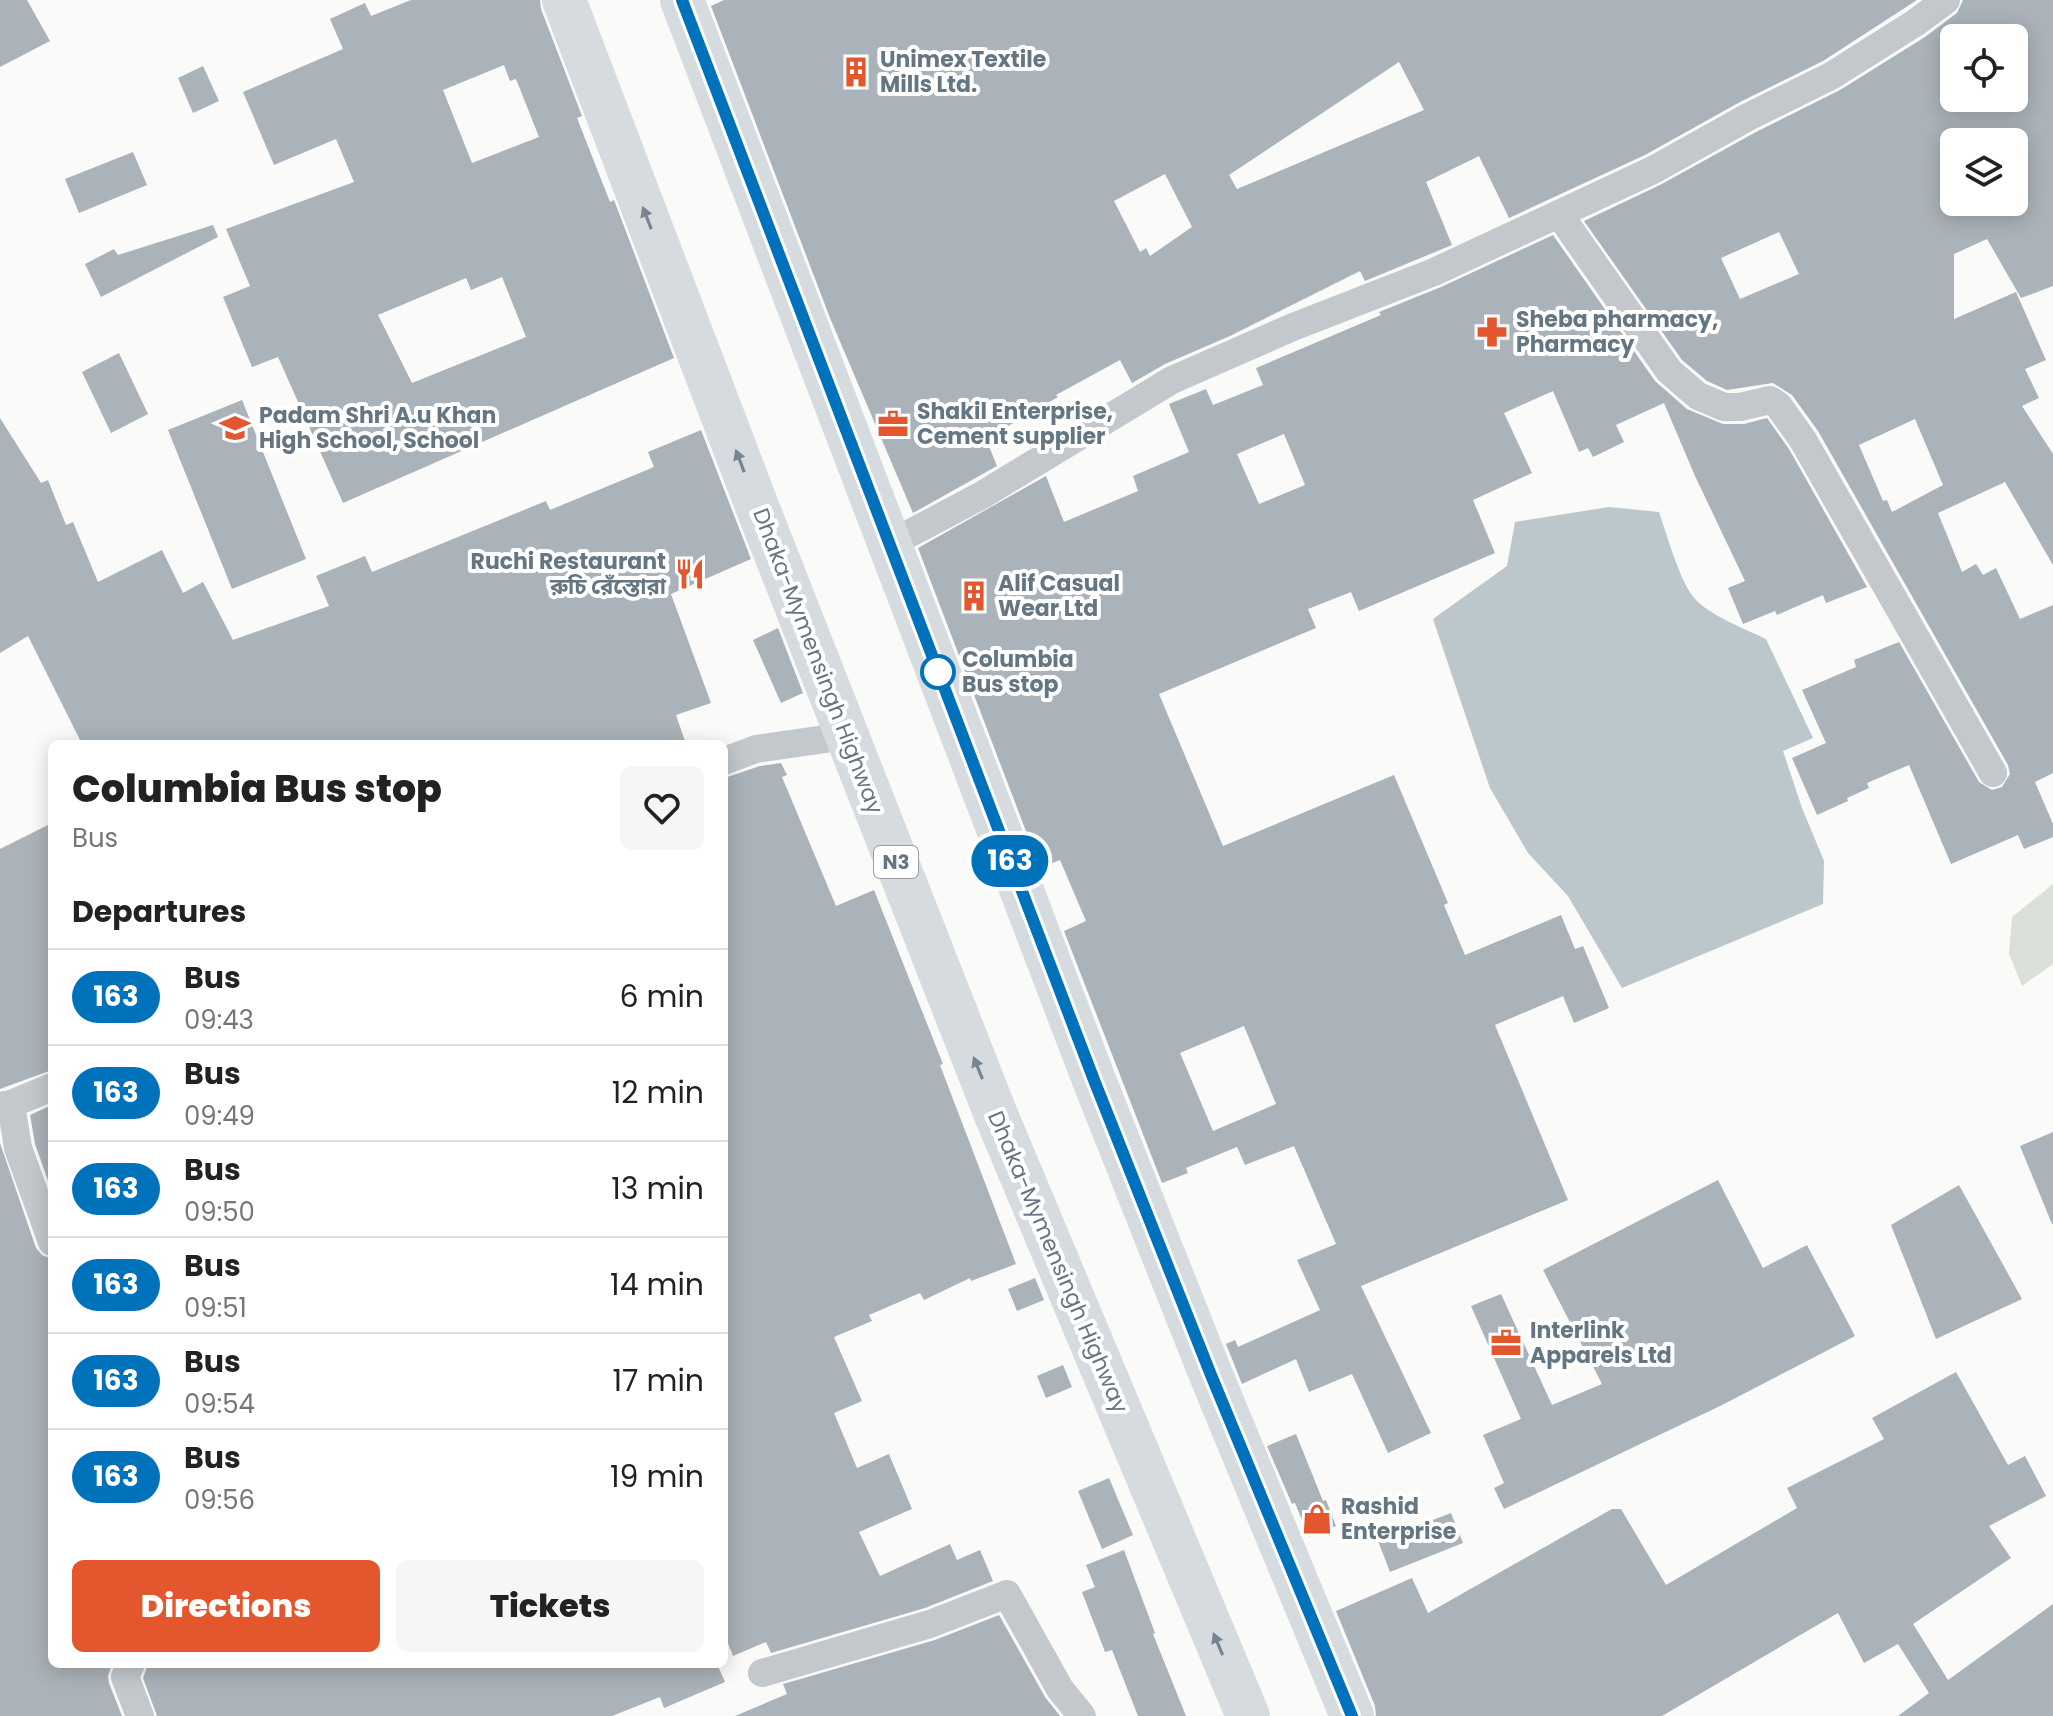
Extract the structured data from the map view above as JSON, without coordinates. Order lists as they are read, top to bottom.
{
  "streets": {
    "highway": ["Dhaka-Mymensingh Highway", "N3"]
  },
  "places": {
    "building": ["Unimex Textile Mills Ltd.", "Alif Casual Wear Ltd"],
    "pharmacy": ["Sheba pharmacy, Pharmacy"],
    "office": ["Shakil Enterprise, Cement supplier", "Interlink Apparels Ltd"],
    "school or university": ["Padam Shri A.u Khan High School, School"],
    "restaurant": ["Ruchi Restaurant রুচি রেঁস্তোরা"],
    "other": ["Columbia Bus stop"],
    "shop": ["Rashid Enterprise"]
  },
  "lines": ["bus line 163"],
  "page": {
    "on_map": "163",
    "heading": [
      ["Columbia Bus stop", "Bus"],
      "Departures"
    ],
    "list": [
      {
        "mark": "163",
        "name": "Bus",
        "note": "09:43",
        "value": "6 min"
      },
      {
        "mark": "163",
        "name": "Bus",
        "note": "09:49",
        "value": "12 min"
      },
      {
        "mark": "163",
        "name": "Bus",
        "note": "09:50",
        "value": "13 min"
      },
      {
        "mark": "163",
        "name": "Bus",
        "note": "09:51",
        "value": "14 min"
      },
      {
        "mark": "163",
        "name": "Bus",
        "note": "09:54",
        "value": "17 min"
      },
      {
        "mark": "163",
        "name": "Bus",
        "note": "09:56",
        "value": "19 min"
      }
    ],
    "buttons": ["Directions", "Tickets"]
  }
}
